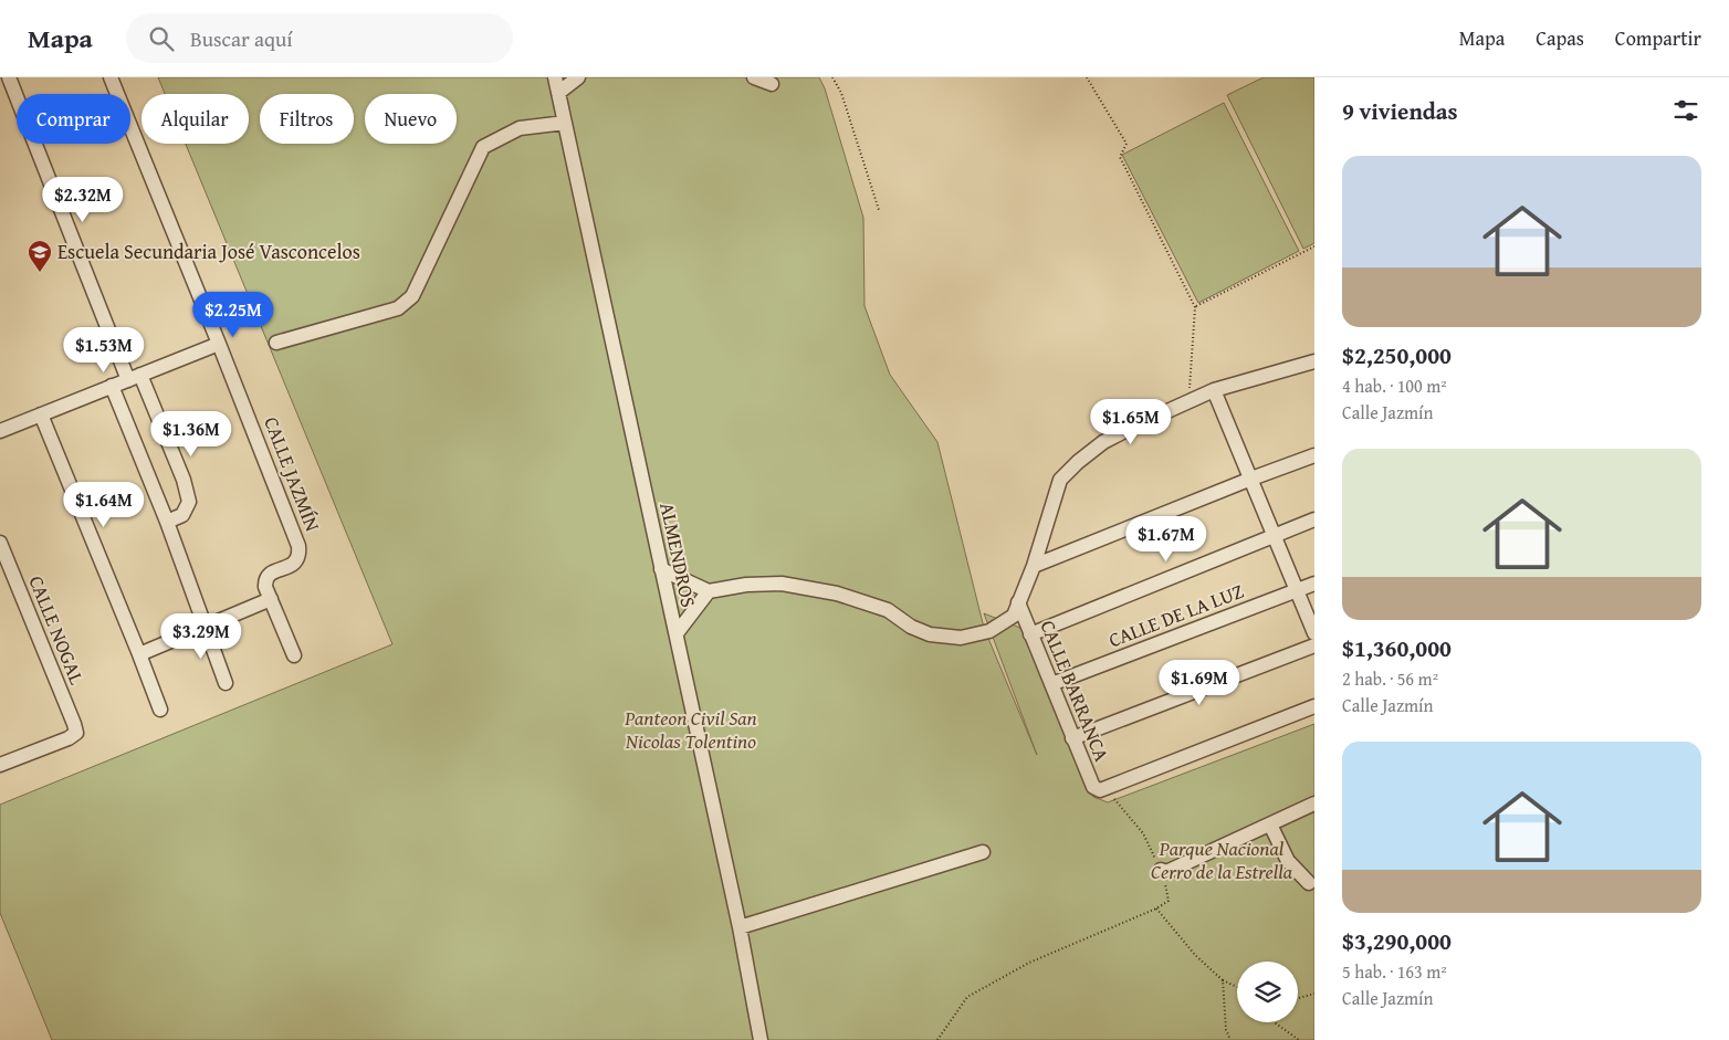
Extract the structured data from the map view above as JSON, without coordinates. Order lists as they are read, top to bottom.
{
  "streets": {
    "street": [
      "CALLE JAZMÍN",
      "ALMENDROS",
      "CALLE DE LA LUZ",
      "CALLE NOGAL",
      "CALLE BARRANCA"
    ]
  },
  "crossings": [
    ["CALLE DE LA LUZ", "CALLE BARRANCA"]
  ],
  "parks": ["Panteon Civil San Nicolas Tolentino", "Parque Nacional Cerro de la Estrella"],
  "places": {
    "school or university": ["Escuela Secundaria José Vasconcelos"]
  },
  "page": {
    "header": "Mapa",
    "search": "Buscar aquí",
    "nav": ["Mapa", "Capas", "Compartir"],
    "heading": "9 viviendas",
    "chip": [
      "Comprar",
      "Alquilar",
      "Filtros",
      "Nuevo"
    ],
    "list": [
      {
        "name": "$2,250,000",
        "note": "4 hab. · 100 m² · Calle Jazmín"
      },
      {
        "name": "$1,360,000",
        "note": "2 hab. · 56 m² · Calle Jazmín"
      },
      {
        "name": "$3,290,000",
        "note": "5 hab. · 163 m² · Calle Jazmín"
      }
    ],
    "price": [
      "$2.32M",
      "$2.25M",
      "$1.53M",
      "$1.65M",
      "$1.36M",
      "$1.64M",
      "$1.67M",
      "$3.29M",
      "$1.69M"
    ]
  }
}
